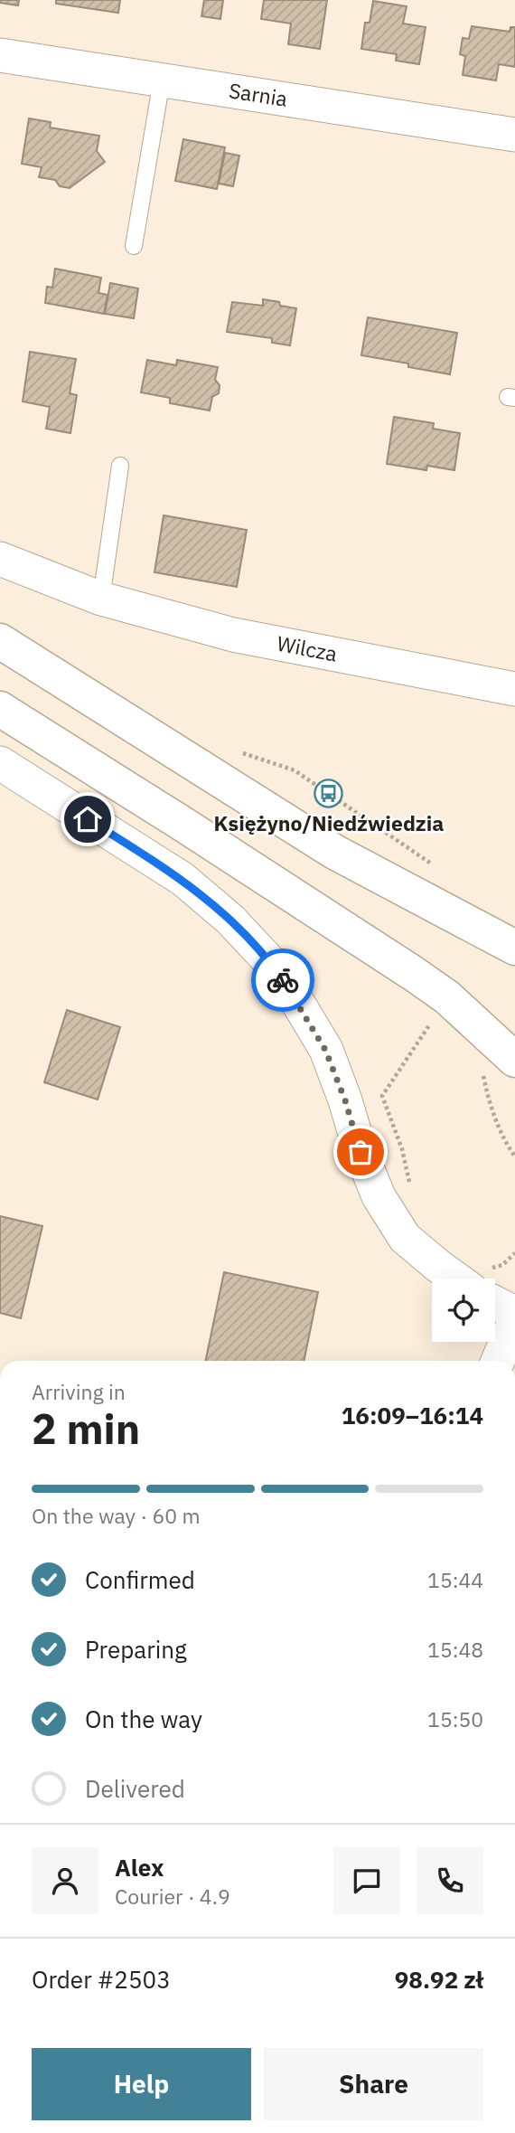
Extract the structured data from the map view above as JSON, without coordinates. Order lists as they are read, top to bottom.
{
  "streets": {
    "street": ["Sarnia", "Wilcza"]
  },
  "places": {
    "bus stop": ["Księżyno/Niedźwiedzia"]
  },
  "page": {
    "heading": ["2 min", "Arriving in", "16:09–16:14"],
    "panel": [
      "Alex",
      "Courier · 4.9",
      "Order #2503",
      "98.92 zł"
    ],
    "bar": "On the way · 60 m",
    "list": [
      ["Confirmed", "15:44"],
      ["Preparing", "15:48"],
      ["On the way", "15:50"],
      "Delivered"
    ],
    "buttons": ["Help", "Share"]
  }
}
